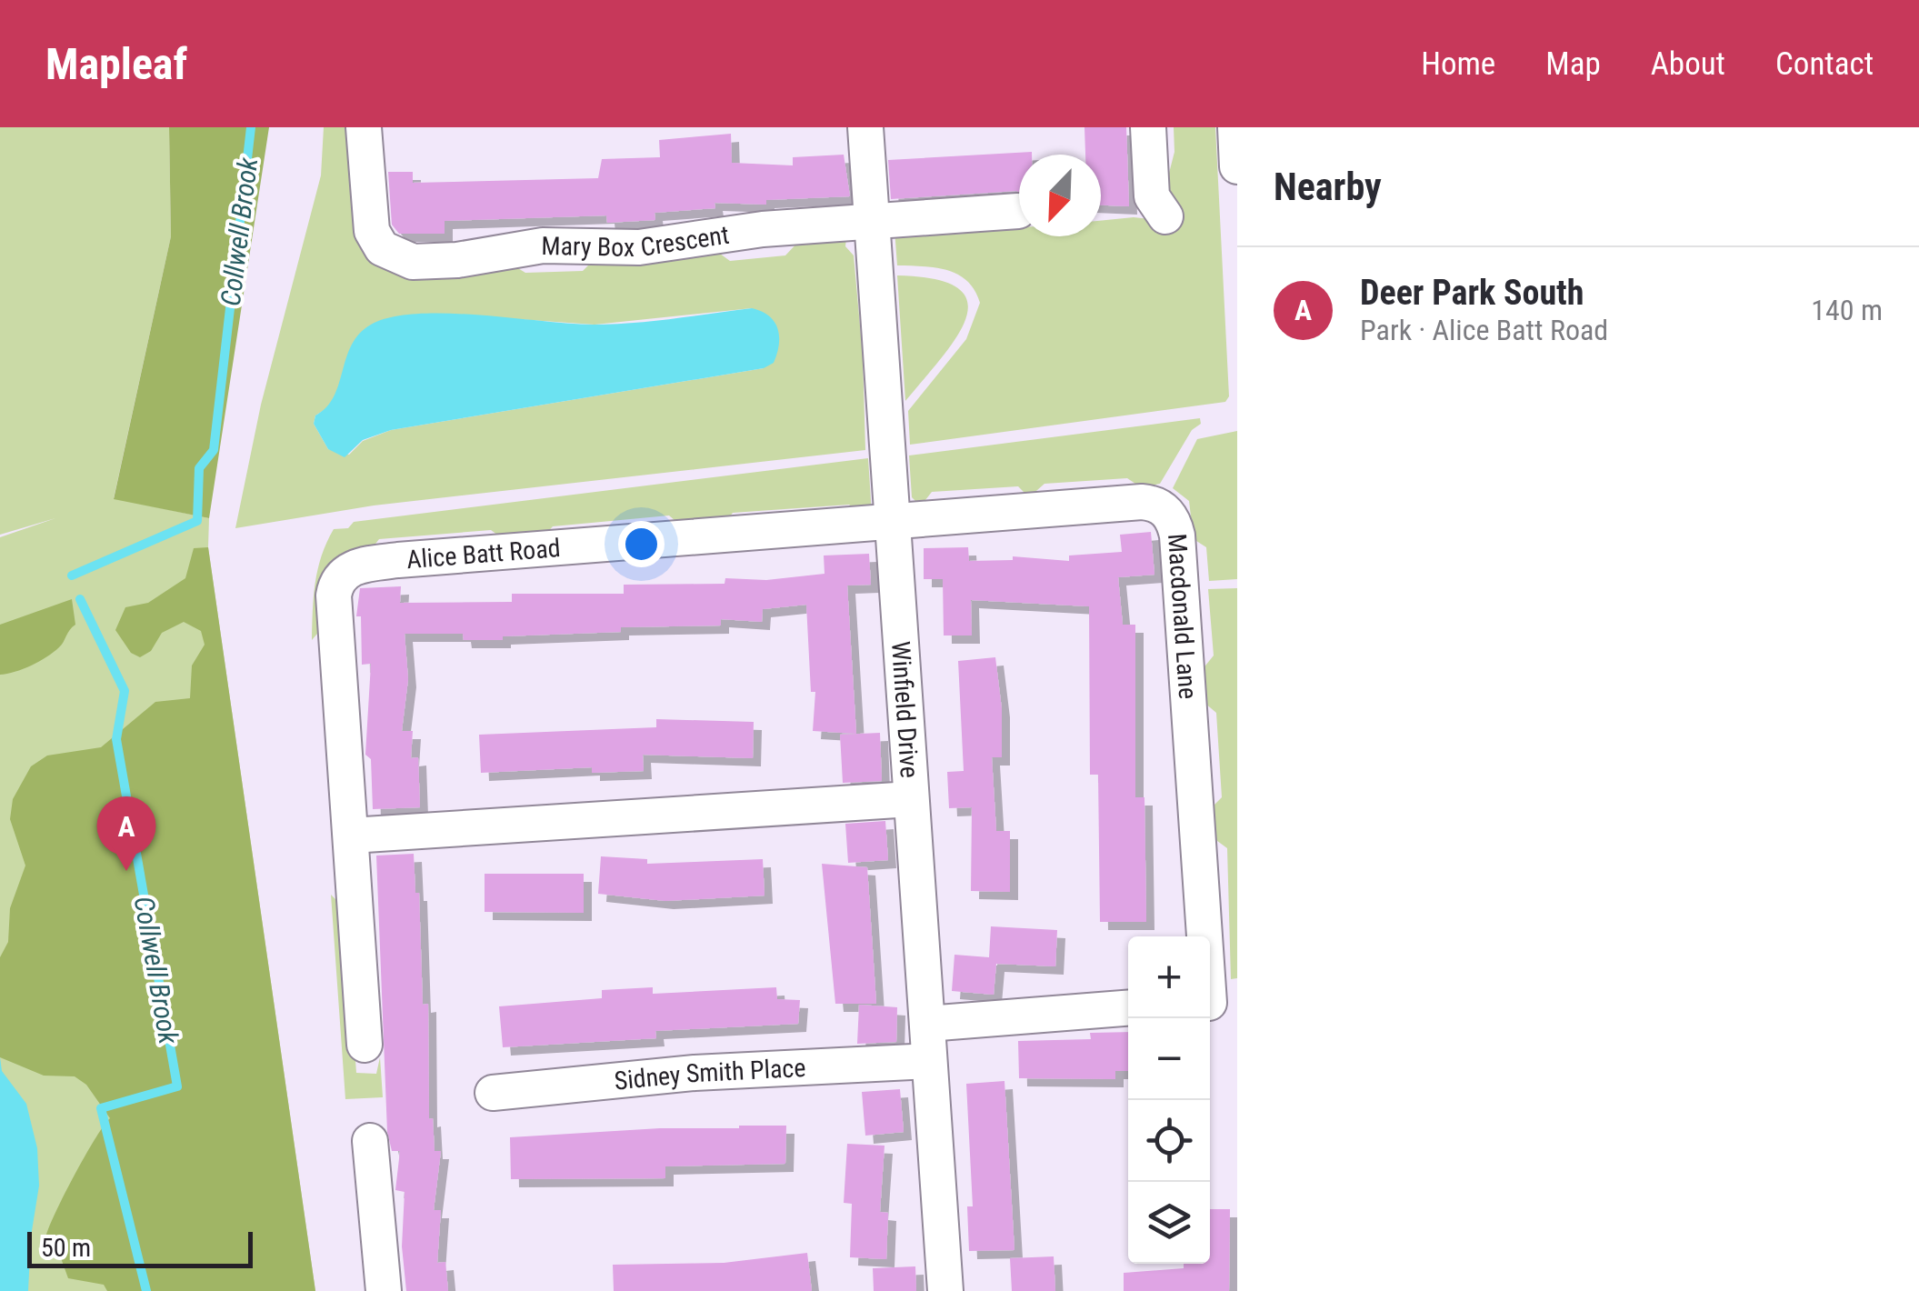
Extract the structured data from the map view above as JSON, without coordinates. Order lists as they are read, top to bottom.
{
  "streets": {
    "street": [
      "Mary Box Crescent",
      "Alice Batt Road",
      "Macdonald Lane",
      "Winfield Drive",
      "Sidney Smith Place"
    ]
  },
  "crossings": [
    ["Mary Box Crescent", "Winfield Drive"],
    ["Alice Batt Road", "Macdonald Lane"],
    ["Alice Batt Road", "Winfield Drive"],
    ["Macdonald Lane", "Winfield Drive"],
    ["Winfield Drive", "Sidney Smith Place"]
  ],
  "water": ["Collwell Brook"],
  "scale_bar": "50 m",
  "north": "bottom left",
  "page": {
    "header": "Mapleaf",
    "nav": [
      "Home",
      "Map",
      "About",
      "Contact"
    ],
    "heading": "Nearby",
    "list": [
      {
        "mark": "A",
        "name": "Deer Park South",
        "note": "Park · Alice Batt Road",
        "value": "140 m"
      }
    ],
    "pins": "A",
    "map_buttons": ["+", "−"],
    "scale": "50 m"
  }
}
